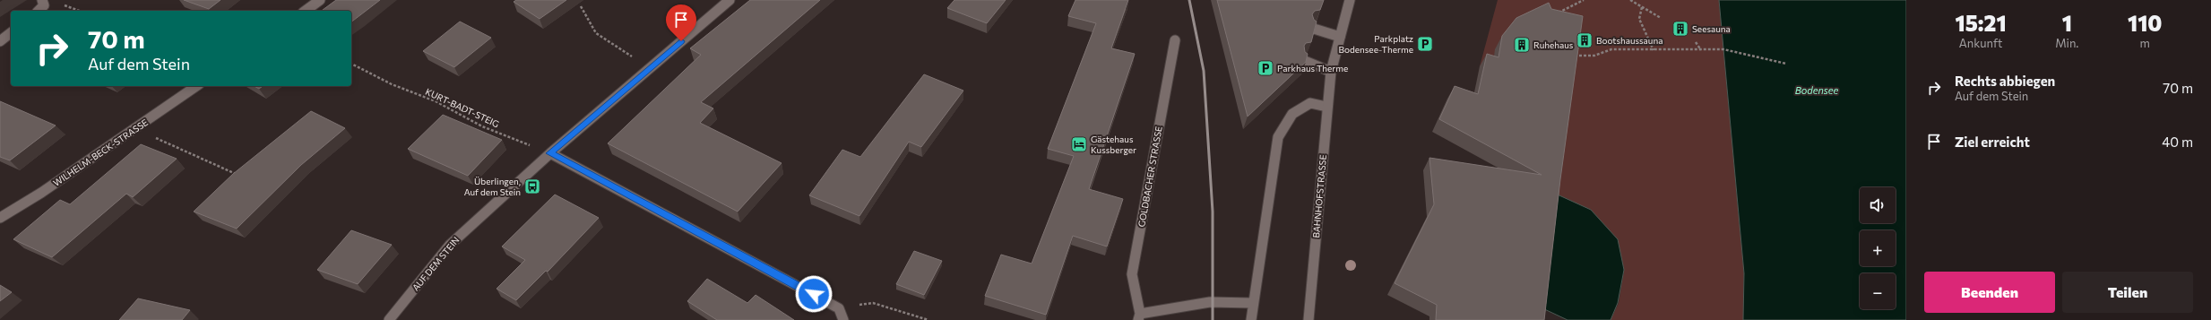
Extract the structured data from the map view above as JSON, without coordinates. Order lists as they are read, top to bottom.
{
  "streets": {
    "street": [
      "WILHELM-BECK-STRASSE",
      "GOLDBACHER STRASSE",
      "BAHNHOFSTRASSE",
      "AUF DEM STEIN"
    ],
    "path": ["KURT-BADT-STEIG"]
  },
  "crossings": [
    ["KURT-BADT-STEIG", "AUF DEM STEIN"]
  ],
  "water": ["Bodensee"],
  "places": {
    "building": ["Seesauna", "Bootshaussauna", "Ruhehaus"],
    "parking": ["Parkplatz Bodensee-Therme", "Parkhaus Therme"],
    "hotel": ["Gästehaus Kussberger"],
    "bus stop": ["Überlingen, Auf dem Stein"]
  },
  "page": {
    "eta": [
      "15:21",
      "Ankunft",
      "1",
      "Min.",
      "110",
      "m"
    ],
    "turn": ["70 m", "Auf dem Stein"],
    "list": [
      {
        "name": "Rechts abbiegen",
        "note": "Auf dem Stein",
        "value": "70 m"
      },
      {
        "name": "Ziel erreicht",
        "value": "40 m"
      }
    ],
    "map_buttons": ["+", "−"],
    "buttons": ["Beenden", "Teilen"]
  }
}
